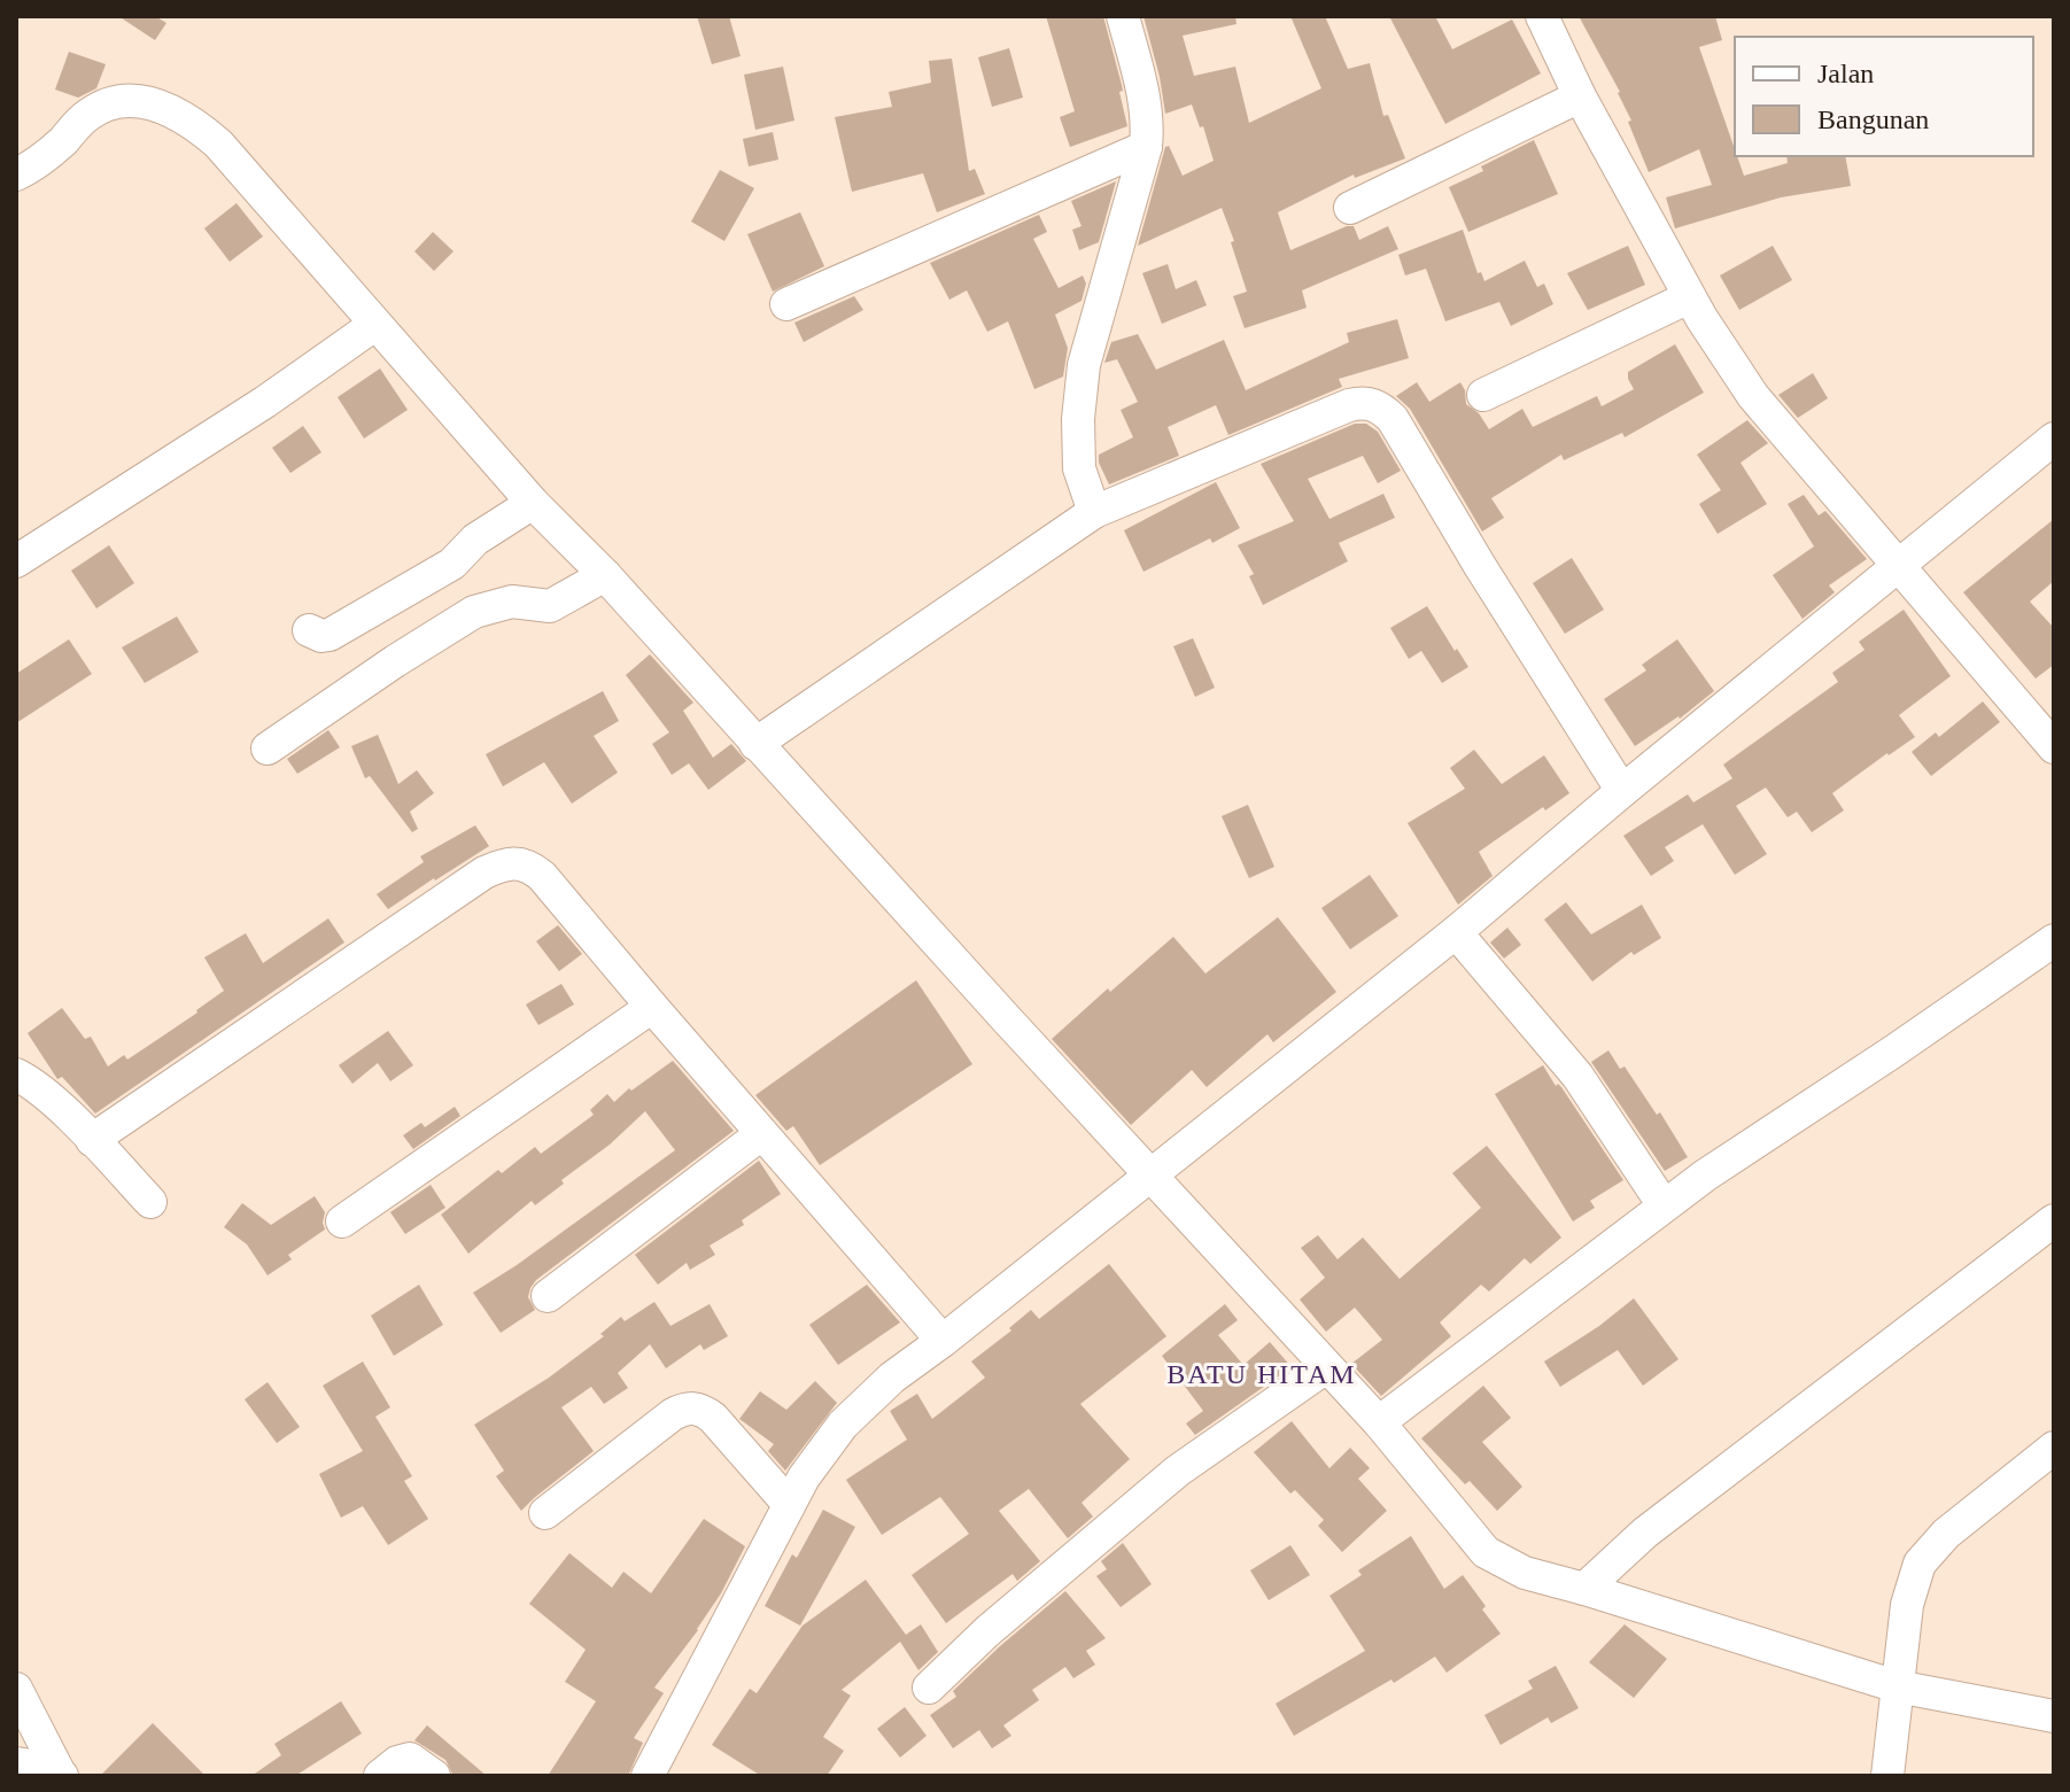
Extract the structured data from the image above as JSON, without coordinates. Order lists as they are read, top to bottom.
{
  "districts": ["BATU HITAM"],
  "legend": ["Jalan", "Bangunan"]
}
